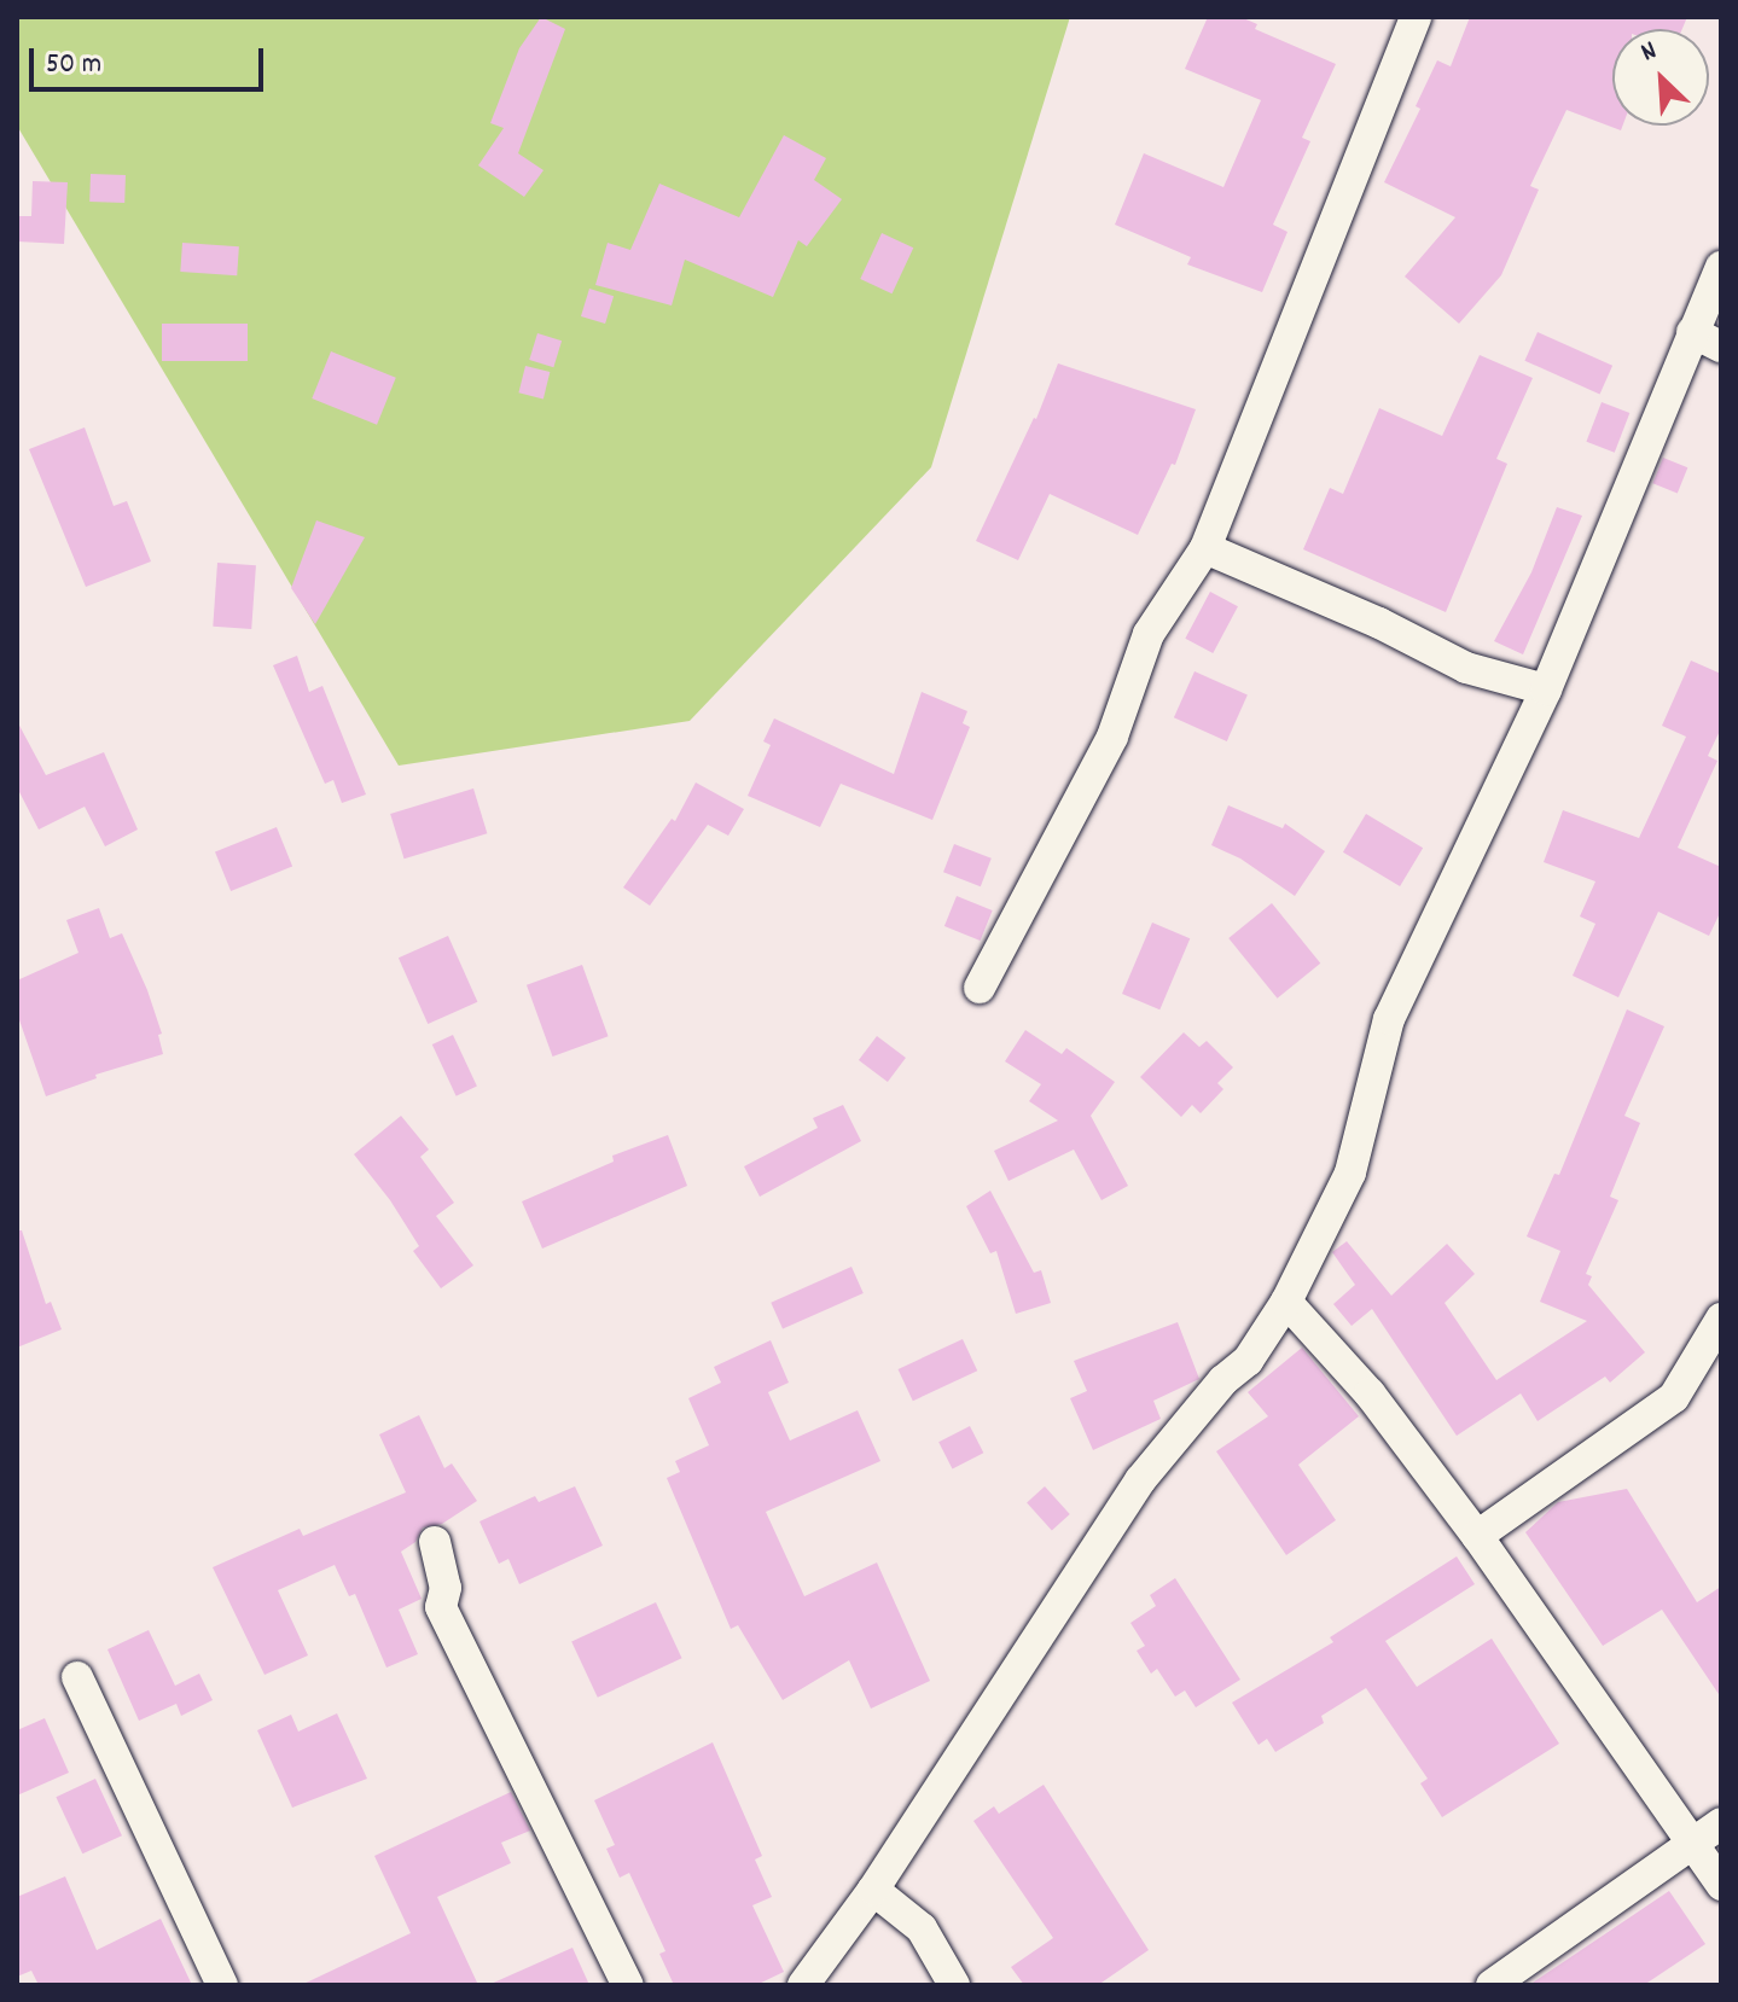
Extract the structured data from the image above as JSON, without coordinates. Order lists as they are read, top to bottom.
{
  "scale_bar": "50 m",
  "north": "top left"
}
